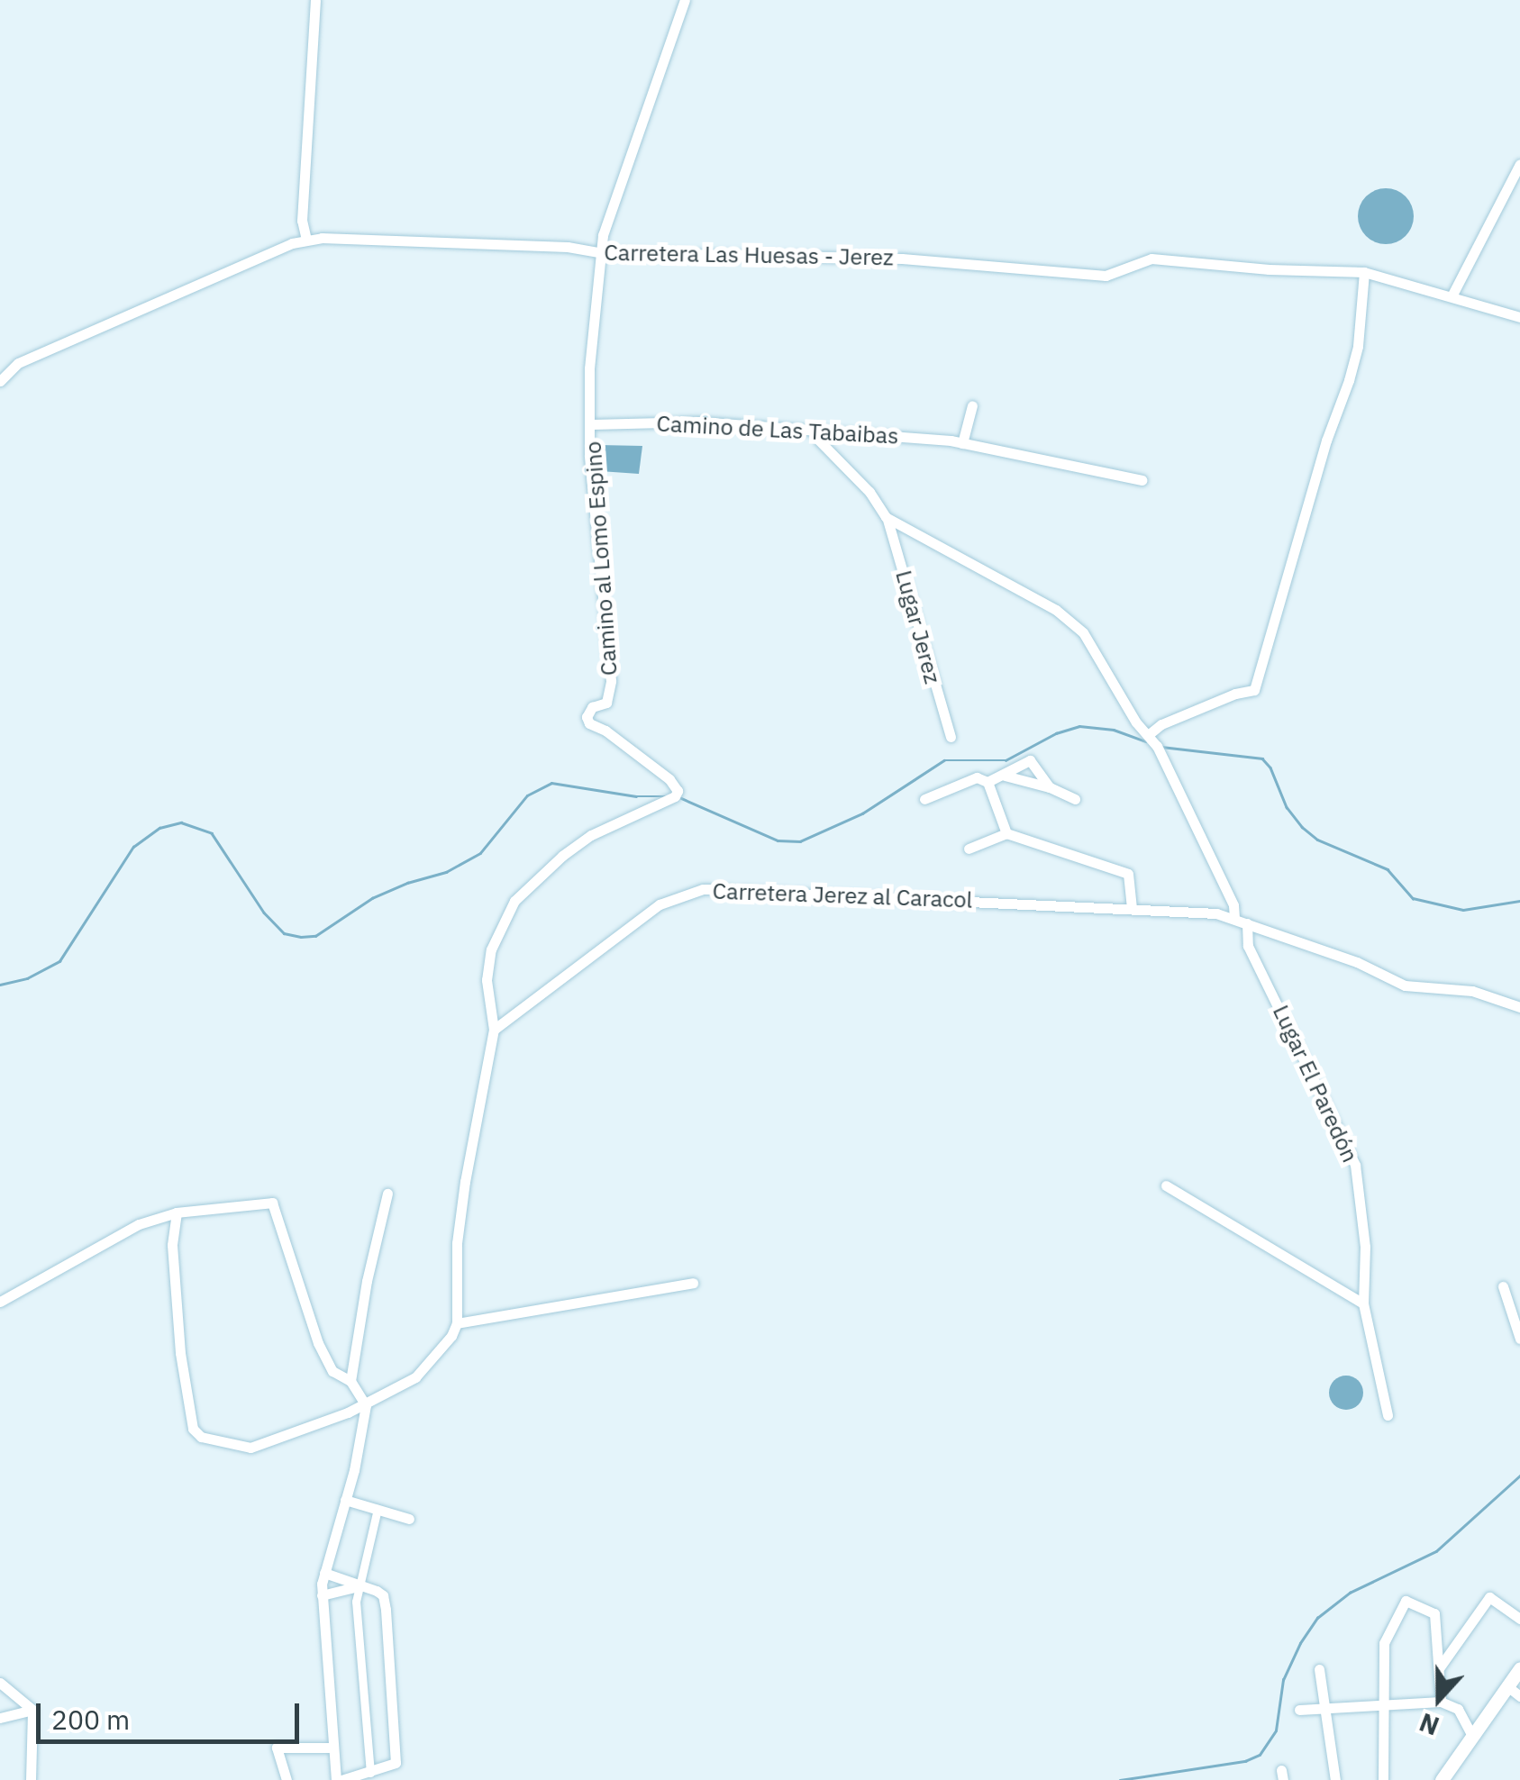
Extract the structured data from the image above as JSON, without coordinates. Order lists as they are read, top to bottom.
{
  "streets": {
    "street": [
      "Carretera Las Huesas - Jerez",
      "Camino de Las Tabaibas",
      "Camino al Lomo Espino",
      "Lugar Jerez",
      "Carretera Jerez al Caracol",
      "Lugar El Paredón"
    ]
  },
  "crossings": [
    ["Carretera Las Huesas - Jerez", "Camino al Lomo Espino"],
    ["Camino de Las Tabaibas", "Camino al Lomo Espino"],
    ["Camino al Lomo Espino", "Carretera Jerez al Caracol"],
    ["Carretera Jerez al Caracol", "Lugar El Paredón"]
  ],
  "scale_bar": "200 m",
  "north": "bottom"
}
